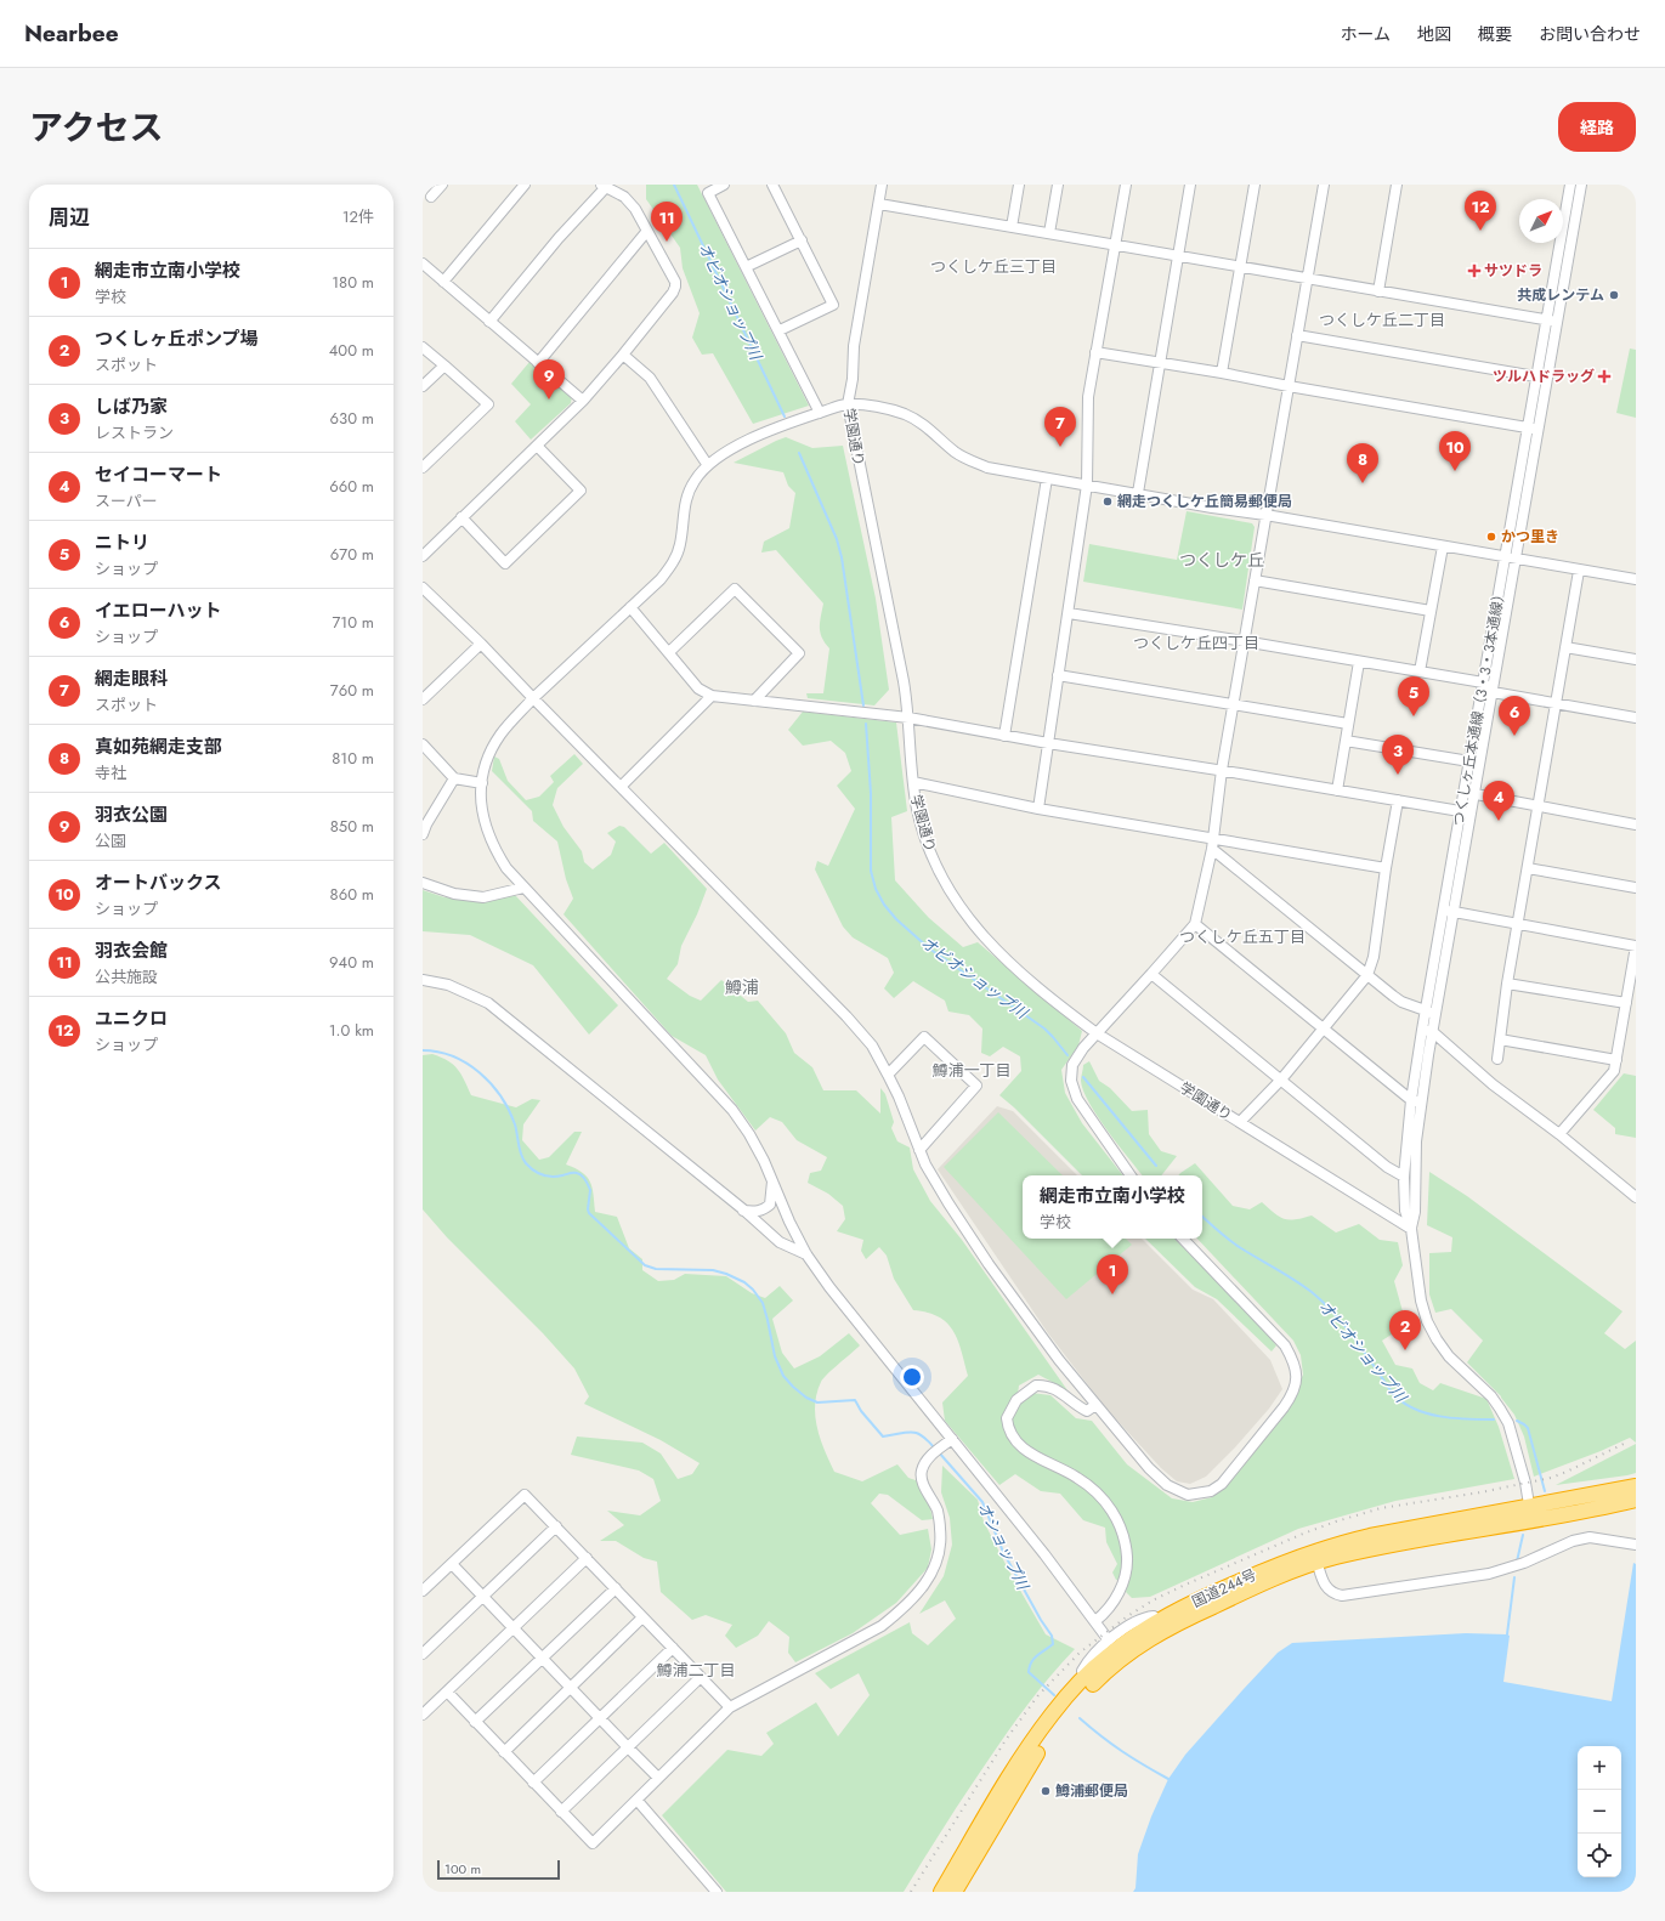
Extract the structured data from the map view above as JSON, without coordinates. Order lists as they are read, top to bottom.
{
  "streets": {
    "highway": ["国道244号"],
    "street": ["学園通り", "つくしヶ丘本通線（3・3・3本通線）"]
  },
  "crossings": [
    ["学園通り", "つくしヶ丘本通線（3・3・3本通線）"],
    ["つくしヶ丘本通線（3・3・3本通線）", "国道244号"]
  ],
  "districts": [
    "つくしケ丘三丁目",
    "つくしケ丘二丁目",
    "つくしケ丘",
    "つくしケ丘四丁目",
    "つくしケ丘五丁目",
    "鱒浦",
    "鱒浦一丁目",
    "鱒浦二丁目"
  ],
  "water": ["オビオショップ川", "オショップ川"],
  "places": {
    "health": ["サツドラ", "ツルハドラッグ"],
    "other": [
      "共成レンテム",
      "網走つくしケ丘簡易郵便局",
      "かつ里き",
      "鱒浦郵便局"
    ]
  },
  "scale_bar": "100 m",
  "north": "top right",
  "page": {
    "header": "Nearbee",
    "nav": [
      "ホーム",
      "地図",
      "概要",
      "お問い合わせ"
    ],
    "title": "アクセス",
    "buttons": "経路",
    "heading": ["周辺", "12件"],
    "pins": [
      "12",
      "11",
      "9",
      "7",
      "10",
      "8",
      "5",
      "6",
      "3",
      "4",
      "1",
      "2"
    ],
    "list": [
      {
        "mark": "1",
        "name": "網走市立南小学校",
        "note": "学校",
        "value": "180 m"
      },
      {
        "mark": "2",
        "name": "つくしヶ丘ポンプ場",
        "note": "スポット",
        "value": "400 m"
      },
      {
        "mark": "3",
        "name": "しば乃家",
        "note": "レストラン",
        "value": "630 m"
      },
      {
        "mark": "4",
        "name": "セイコーマート",
        "note": "スーパー",
        "value": "660 m"
      },
      {
        "mark": "5",
        "name": "ニトリ",
        "note": "ショップ",
        "value": "670 m"
      },
      {
        "mark": "6",
        "name": "イエローハット",
        "note": "ショップ",
        "value": "710 m"
      },
      {
        "mark": "7",
        "name": "網走眼科",
        "note": "スポット",
        "value": "760 m"
      },
      {
        "mark": "8",
        "name": "真如苑網走支部",
        "note": "寺社",
        "value": "810 m"
      },
      {
        "mark": "9",
        "name": "羽衣公園",
        "note": "公園",
        "value": "850 m"
      },
      {
        "mark": "10",
        "name": "オートバックス",
        "note": "ショップ",
        "value": "860 m"
      },
      {
        "mark": "11",
        "name": "羽衣会館",
        "note": "公共施設",
        "value": "940 m"
      },
      {
        "mark": "12",
        "name": "ユニクロ",
        "note": "ショップ",
        "value": "1.0 km"
      }
    ],
    "popup": ["網走市立南小学校", "学校"],
    "map_buttons": ["+", "−"],
    "scale": "100 m"
  }
}
